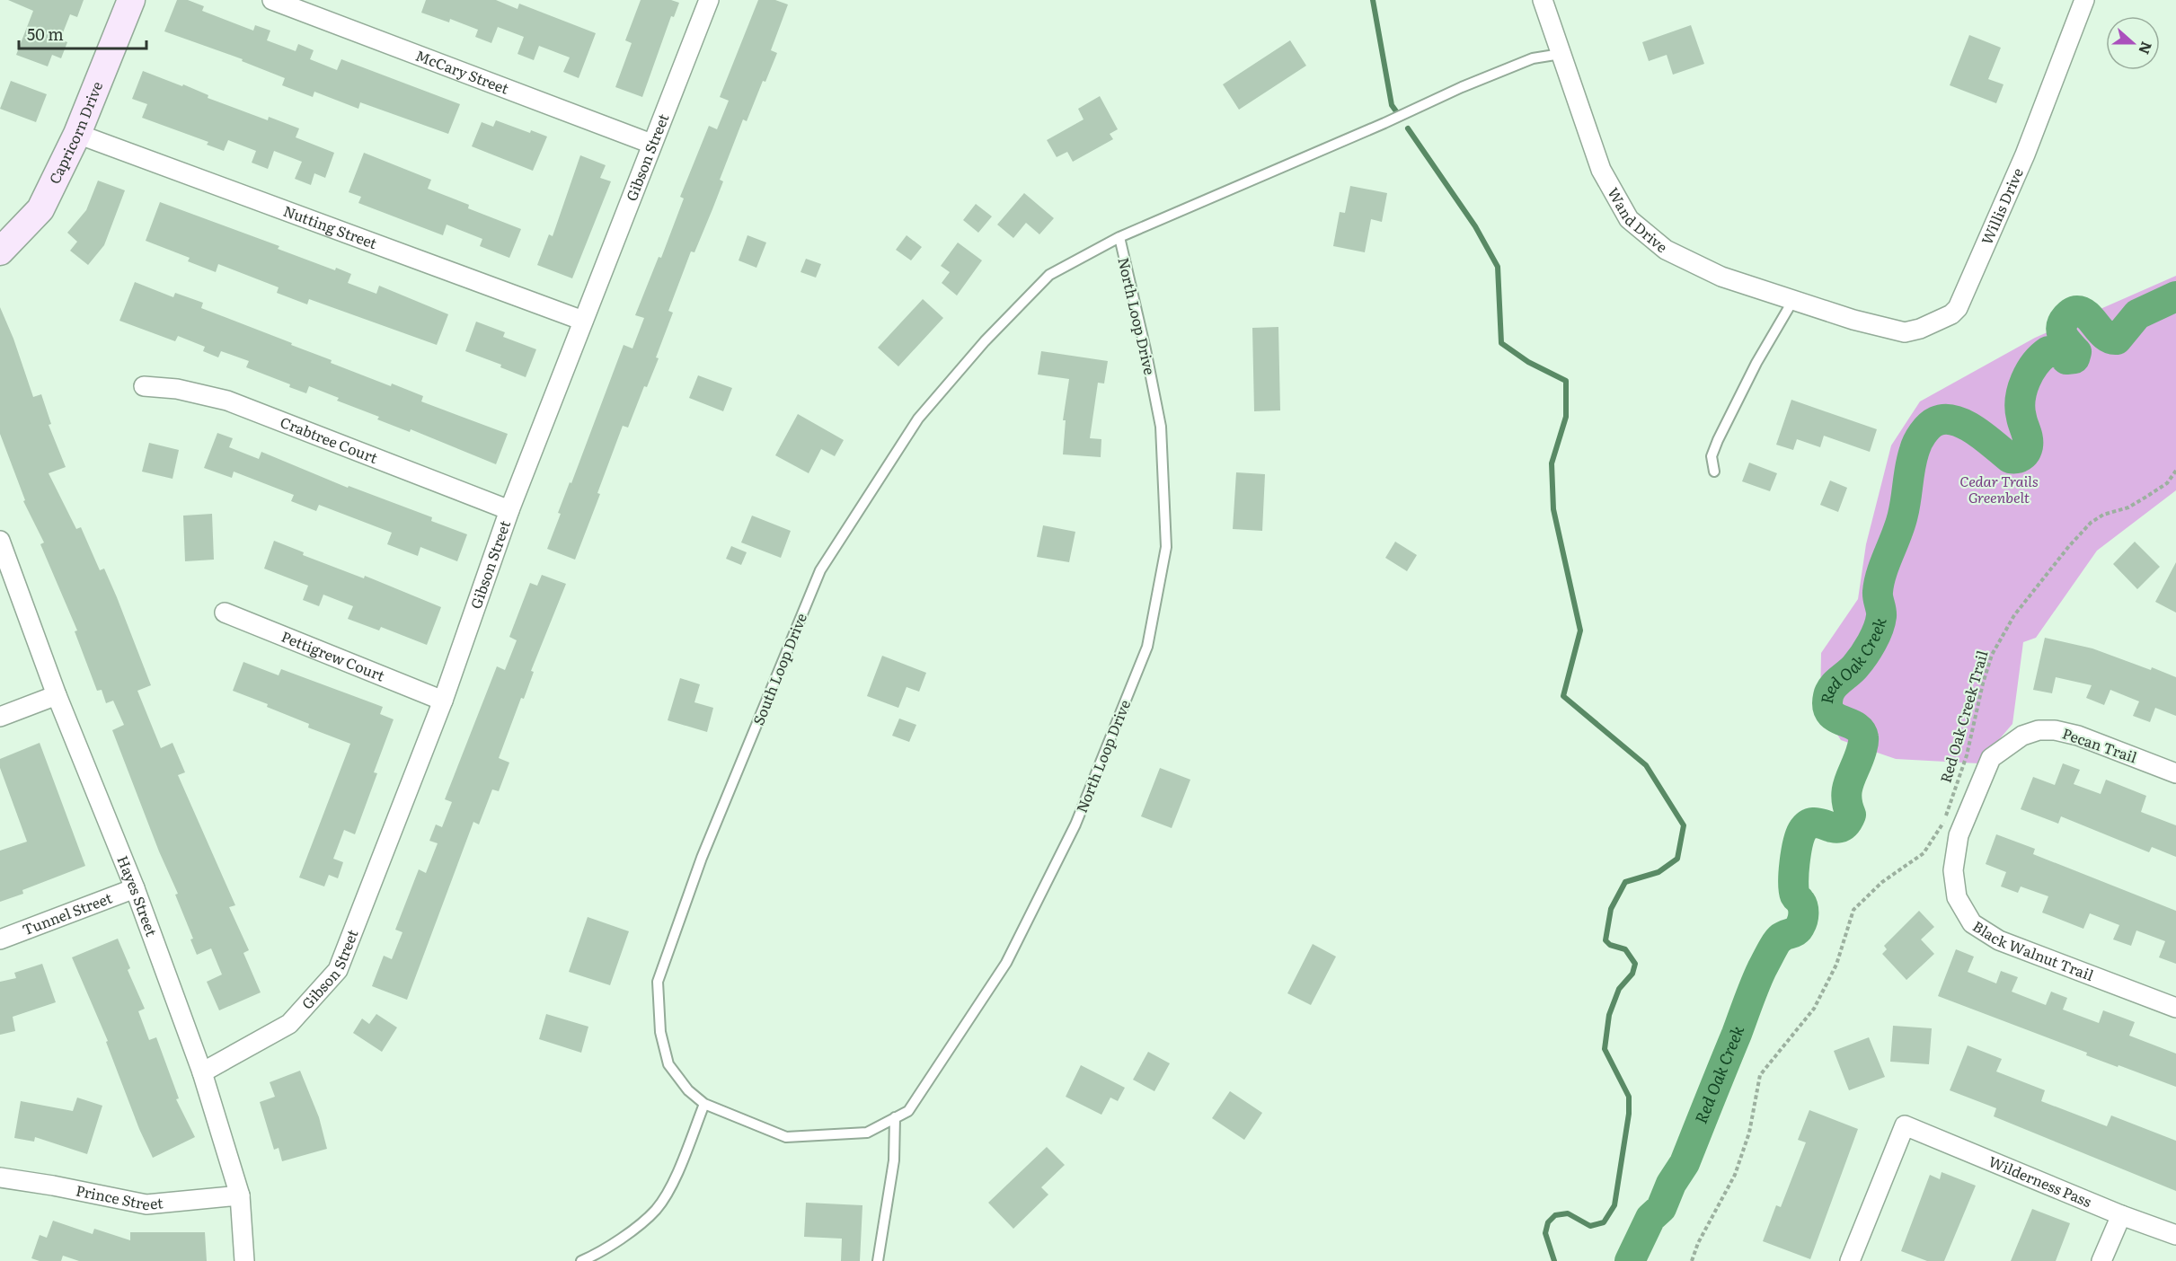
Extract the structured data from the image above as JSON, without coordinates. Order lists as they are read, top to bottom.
{
  "streets": {
    "street": [
      "McCary Street",
      "Capricorn Drive",
      "Gibson Street",
      "Willis Drive",
      "Wand Drive",
      "Nutting Street",
      "Crabtree Court",
      "Pettigrew Court",
      "Pecan Trail",
      "Hayes Street",
      "Tunnel Street",
      "Black Walnut Trail",
      "Wilderness Pass",
      "Prince Street"
    ],
    "lane": ["North Loop Drive", "South Loop Drive"],
    "path": ["Red Oak Creek Trail"]
  },
  "crossings": [
    ["McCary Street", "Gibson Street"],
    ["Capricorn Drive", "Nutting Street"],
    ["Gibson Street", "Nutting Street"],
    ["Gibson Street", "Crabtree Court"],
    ["Gibson Street", "Pettigrew Court"],
    ["Gibson Street", "Hayes Street"],
    ["Willis Drive", "Wand Drive"],
    ["Wand Drive", "South Loop Drive"],
    ["North Loop Drive", "South Loop Drive"],
    ["Pecan Trail", "Black Walnut Trail"],
    ["Hayes Street", "Tunnel Street"],
    ["Hayes Street", "Prince Street"]
  ],
  "water": ["Red Oak Creek"],
  "parks": ["Cedar Trails Greenbelt"],
  "scale_bar": "50 m",
  "north": "right"
}
